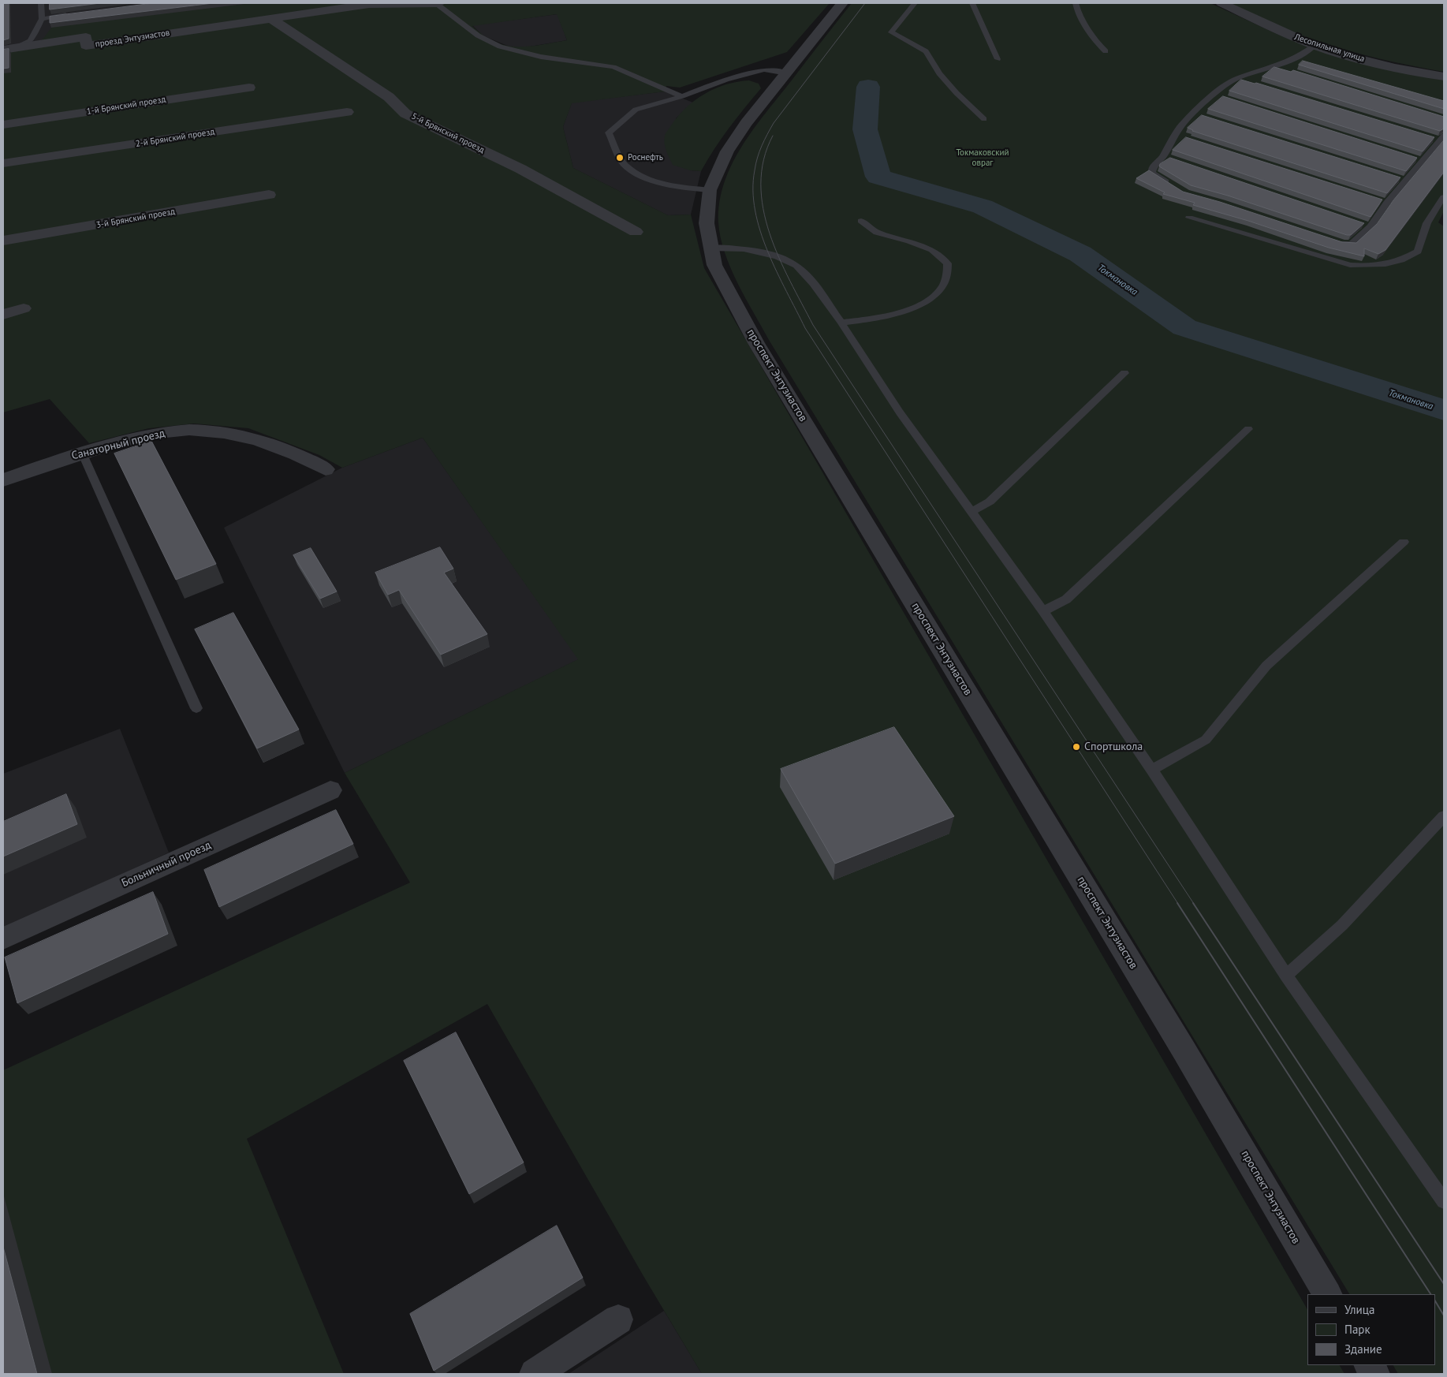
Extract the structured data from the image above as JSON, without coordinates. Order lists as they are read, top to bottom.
{
  "streets": {
    "street": [
      "проезд Энтузиастов",
      "Лесопильная улица",
      "1-й Брянский проезд",
      "5-й Брянский проезд",
      "2-й Брянский проезд",
      "3-й Брянский проезд",
      "проспект Энтузиастов",
      "Санаторный проезд",
      "Больничный проезд"
    ]
  },
  "crossings": [
    ["проезд Энтузиастов", "5-й Брянский проезд"]
  ],
  "water": ["Токмановка"],
  "parks": ["Токмаковский овраг"],
  "places": ["Роснефть", "Спортшкола"],
  "legend": ["Улица", "Парк", "Здание"]
}
